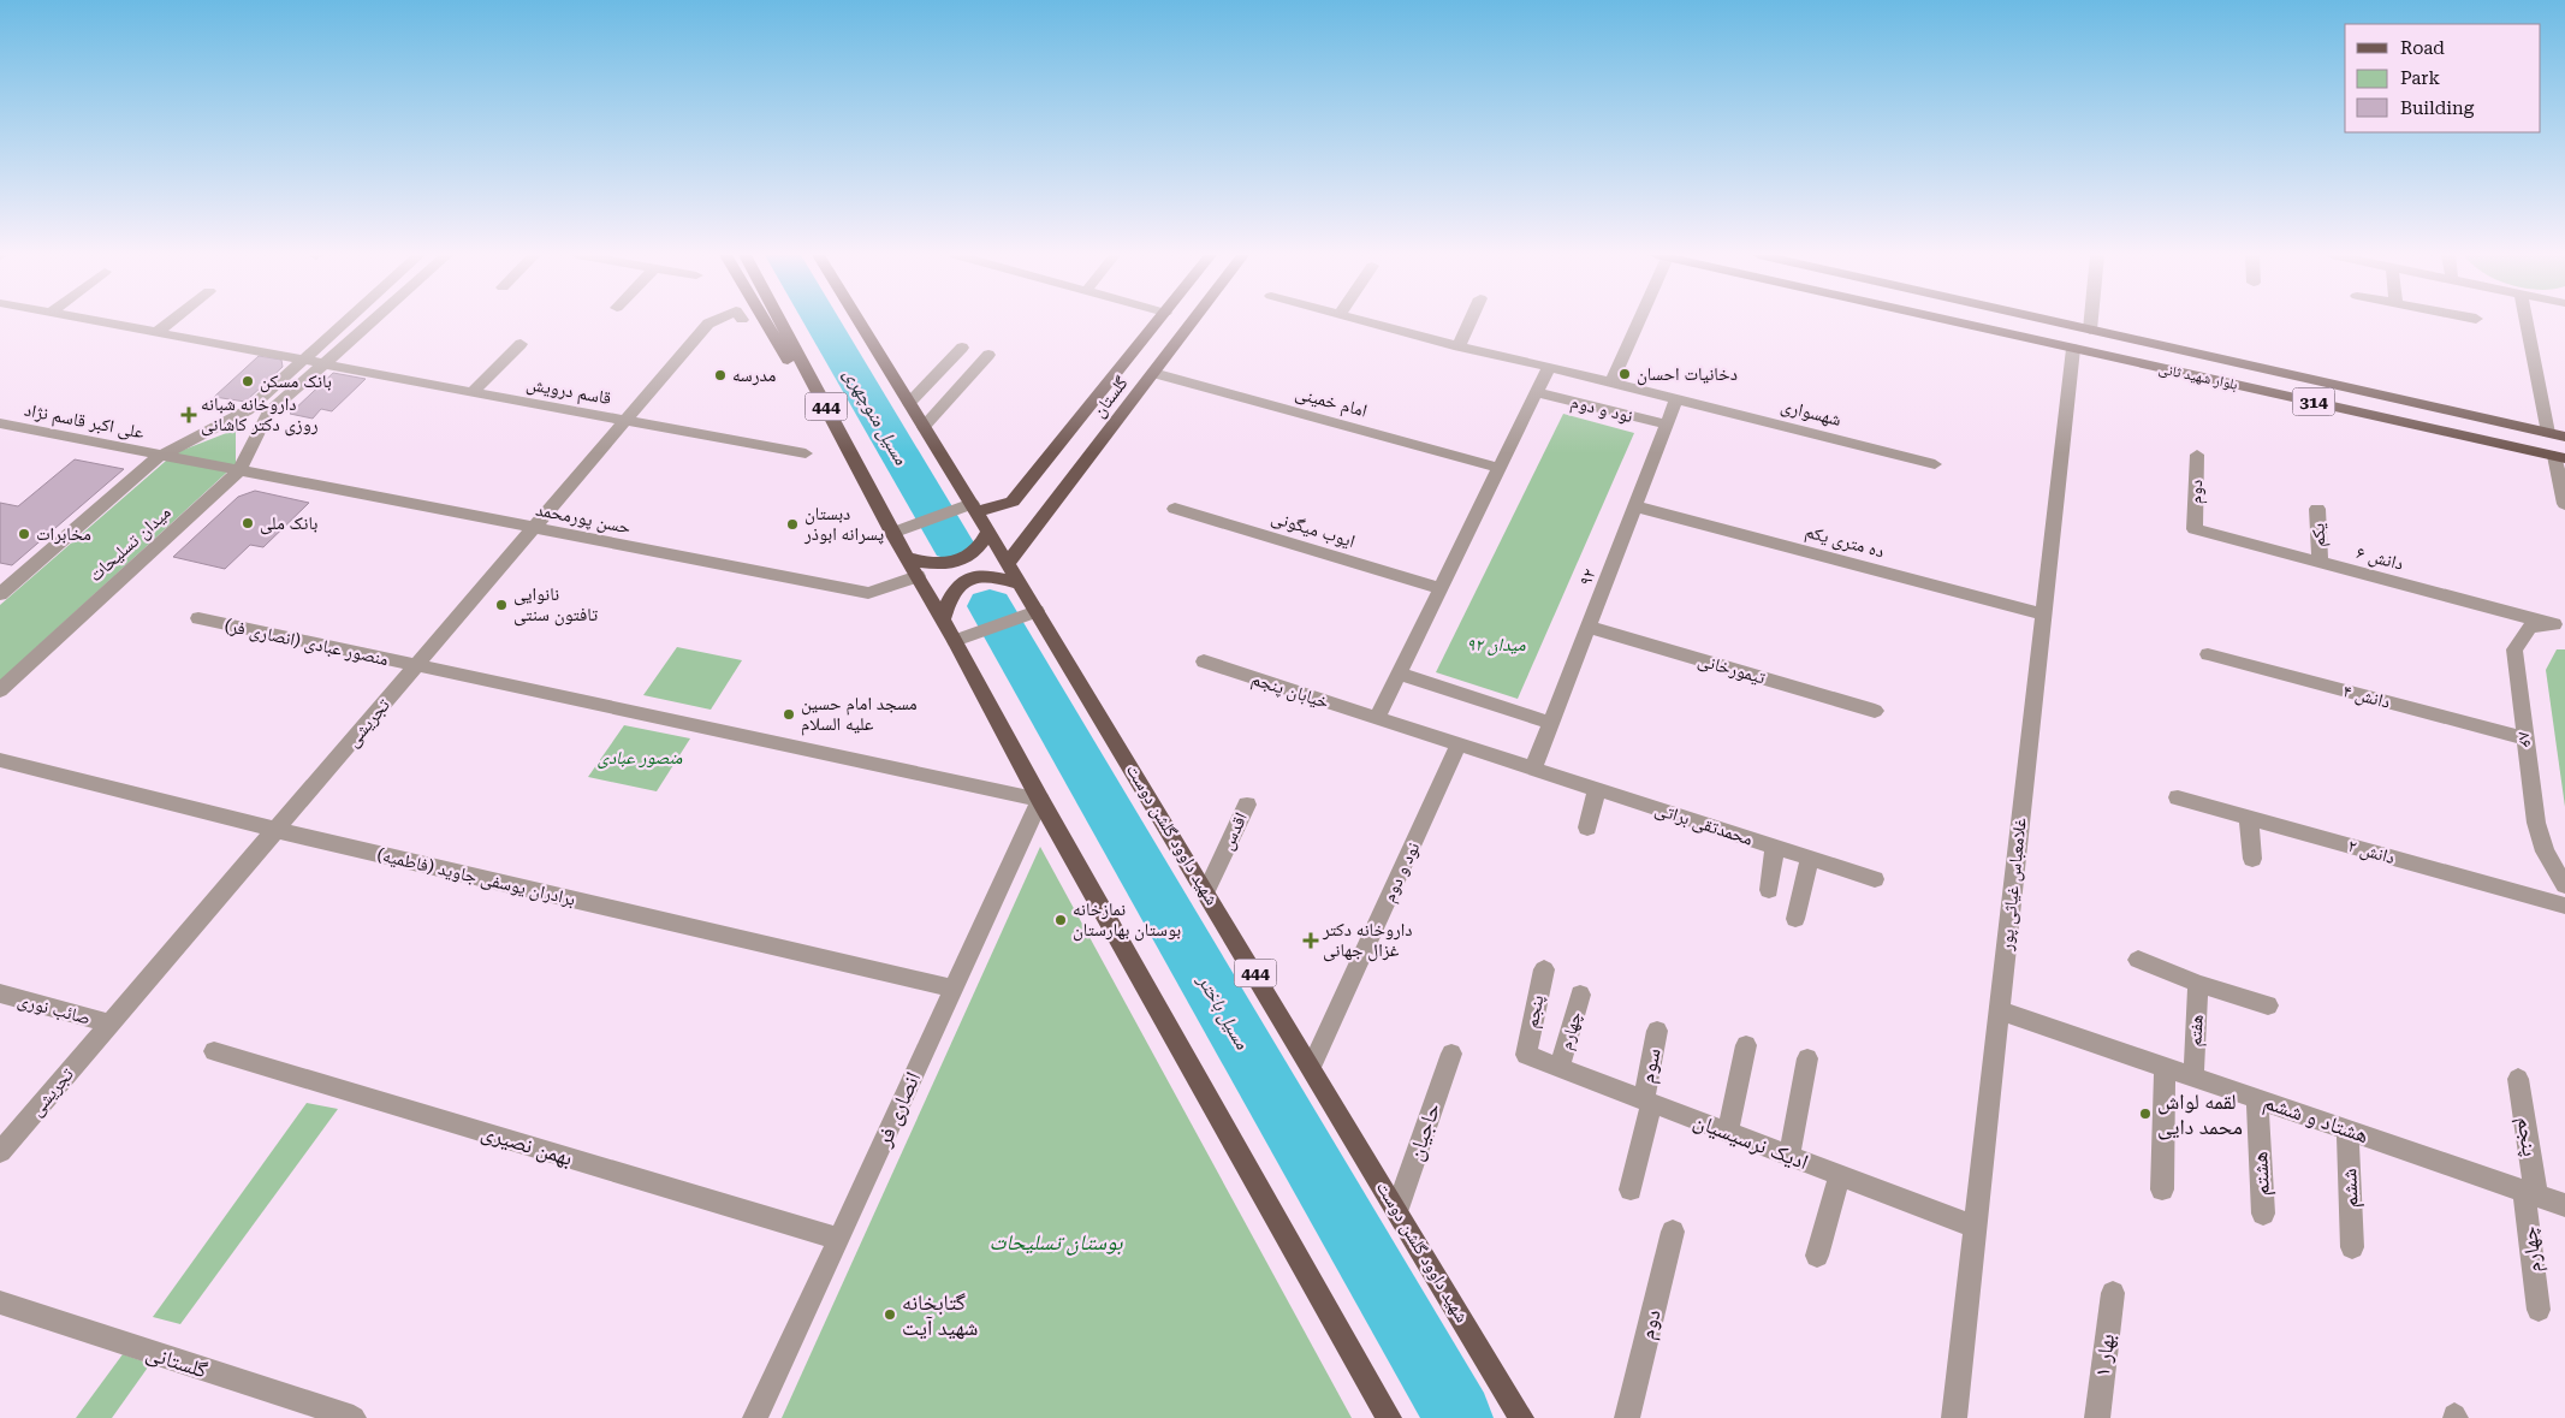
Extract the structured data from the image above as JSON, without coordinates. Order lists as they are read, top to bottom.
{
  "streets": {
    "main road": [
      "بلوار شهید ثانی",
      "گلستان",
      "314",
      "444",
      "شهید داوود گلشن دوست"
    ],
    "street": [
      "قاسم درویش",
      "امام خمینی",
      "نود و دوم",
      "شهسواری",
      "علی اکبر قاسم نژاد",
      "دوم",
      "حسن پورمحمد",
      "ایوب میگونی",
      "یکم",
      "ده متری یکم",
      "میدان تسلیحات",
      "دانش ۶",
      "۹۲",
      "منصور عبادی (انصاری فر)",
      "تیمورخانی",
      "خیابان پنجم",
      "دانش ۴",
      "تجریشی",
      "۸۶",
      "محمدتقی براتی",
      "اقدس",
      "دانش ۲",
      "برادران یوسفی جاوید (فاطمیه)",
      "غلامعباس غیاثی پور",
      "صائب نوری",
      "پنجم",
      "چهارم",
      "هفتم",
      "سوم",
      "انصاری فر",
      "هشتاد و ششم",
      "حاجیان",
      "ادیک نرسیسیان",
      "بهمن نصیری",
      "هشتم",
      "ششم",
      "بهار ۱",
      "گلستانی"
    ]
  },
  "crossings": [
    ["بلوار شهید ثانی", "غلامعباس غیاثی پور"],
    ["قاسم درویش", "میدان تسلیحات"],
    ["قاسم درویش", "تجریشی"],
    ["گلستان", "امام خمینی"],
    ["گلستان", "شهید داوود گلشن دوست"],
    ["444", "حسن پورمحمد"],
    ["444", "انصاری فر"],
    ["نود و دوم", "شهسواری"],
    ["نود و دوم", "۹۲"],
    ["نود و دوم", "شهید داوود گلشن دوست"],
    ["شهسواری", "۹۲"],
    ["علی اکبر قاسم نژاد", "حسن پورمحمد"],
    ["علی اکبر قاسم نژاد", "میدان تسلیحات"],
    ["دوم", "دانش ۶"],
    ["حسن پورمحمد", "میدان تسلیحات"],
    ["حسن پورمحمد", "تجریشی"],
    ["یکم", "دانش ۶"],
    ["ده متری یکم", "۹۲"],
    ["ده متری یکم", "غلامعباس غیاثی پور"],
    ["دانش ۶", "۸۶"],
    ["۹۲", "تیمورخانی"],
    ["۹۲", "محمدتقی براتی"],
    ["منصور عبادی (انصاری فر)", "تجریشی"],
    ["دانش ۴", "۸۶"],
    ["تجریشی", "برادران یوسفی جاوید (فاطمیه)"],
    ["تجریشی", "صائب نوری"],
    ["اقدس", "شهید داوود گلشن دوست"],
    ["شهید داوود گلشن دوست", "حاجیان"],
    ["برادران یوسفی جاوید (فاطمیه)", "انصاری فر"],
    ["غلامعباس غیاثی پور", "هشتاد و ششم"],
    ["غلامعباس غیاثی پور", "ادیک نرسیسیان"],
    ["پنجم", "چهارم"],
    ["پنجم", "هشتاد و ششم"],
    ["پنجم", "ادیک نرسیسیان"],
    ["چهارم", "هشتاد و ششم"],
    ["چهارم", "ادیک نرسیسیان"],
    ["هفتم", "هشتاد و ششم"],
    ["سوم", "ادیک نرسیسیان"],
    ["انصاری فر", "بهمن نصیری"],
    ["هشتاد و ششم", "هشتم"],
    ["هشتاد و ششم", "ششم"]
  ],
  "water": ["مسیل منوچهری", "مسیل باختر"],
  "parks": ["میدان ۹۲", "منصور عبادی", "بوستان تسلیحات"],
  "places": {
    "other": [
      "دخانیات احسان",
      "مدرسه",
      "بانک مسکن",
      "بانک ملی",
      "دبستان پسرانه ابوذر",
      "مخابرات",
      "نانوایی تافتون سنتی",
      "مسجد امام حسین علیه السلام",
      "نمازخانه بوستان بهارستان",
      "لقمه لواش محمد دايى",
      "گتابخانه شهید آیت"
    ],
    "health": ["داروخانه شبانه روزی دکتر کاشانی", "داروخانه دکتر غزال جهانی"]
  },
  "legend": ["Road", "Park", "Building"]
}
